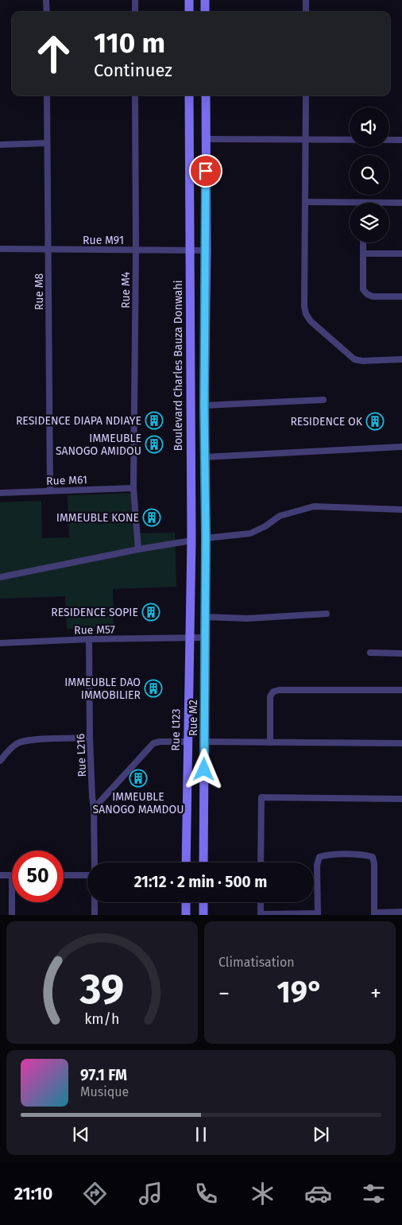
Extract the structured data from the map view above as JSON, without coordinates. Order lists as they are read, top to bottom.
{
  "streets": {
    "main road": ["Boulevard Charles Bauza Donwahi", "Rue M2", "Rue L123"],
    "street": [
      "Rue M91",
      "Rue M4",
      "Rue M8",
      "Rue M61",
      "Rue M57",
      "Rue L216"
    ]
  },
  "crossings": [
    ["Rue M91", "Rue M4"],
    ["Rue M91", "Rue M8"],
    ["Rue M91", "Boulevard Charles Bauza Donwahi"],
    ["Rue M4", "Rue M61"],
    ["Rue M8", "Rue M61"],
    ["Boulevard Charles Bauza Donwahi", "Rue M57"],
    ["Boulevard Charles Bauza Donwahi", "Rue L123"],
    ["Rue M57", "Rue M2"],
    ["Rue M57", "Rue L123"],
    ["Rue M57", "Rue L216"]
  ],
  "places": {
    "building": [
      "RESIDENCE DIAPA NDIAYE",
      "RESIDENCE OK",
      "IMMEUBLE SANOGO AMIDOU",
      "IMMEUBLE KONE",
      "RESIDENCE SOPIE",
      "IMMEUBLE DAO IMMOBILIER",
      "IMMEUBLE SANOGO MAMDOU"
    ]
  },
  "page": {
    "turn": ["110 m", "Continuez"],
    "limit": "50",
    "trip": "21:12 · 2 min · 500 m",
    "tile": "Climatisation",
    "heat": ["−", "19°", "+"],
    "song": ["97.1 FM", "Musique"],
    "tabs": "21:10",
    "gauge": ["39", "km/h"]
  }
}
